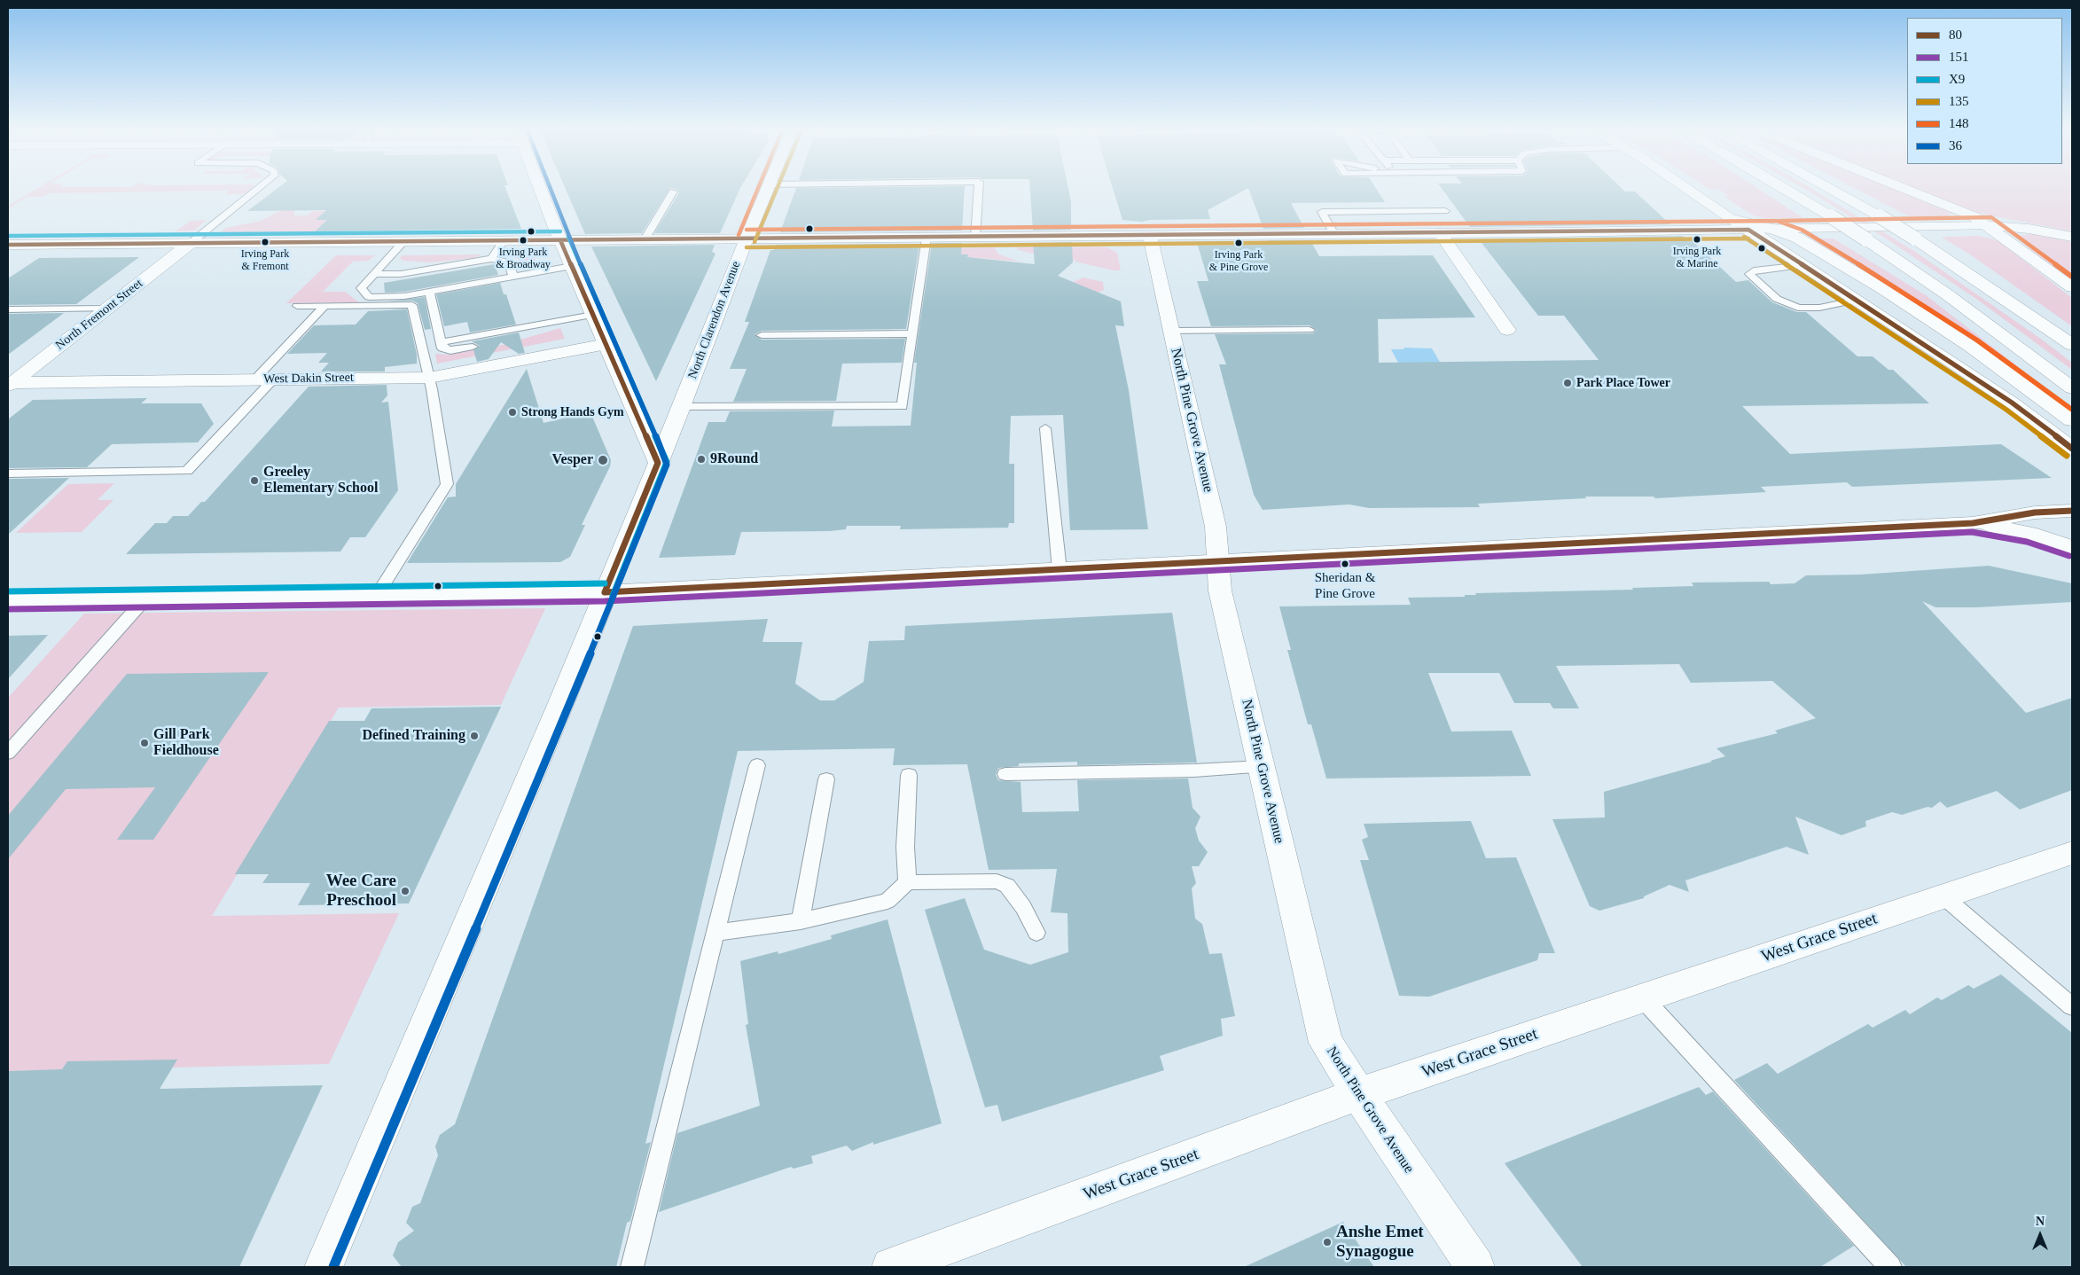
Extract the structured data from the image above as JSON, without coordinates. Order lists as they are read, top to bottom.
{
  "streets": {
    "main road": [
      "North Fremont Street",
      "North Clarendon Avenue",
      "West Dakin Street",
      "North Pine Grove Avenue",
      "West Grace Street"
    ]
  },
  "crossings": [
    ["North Fremont Street", "West Dakin Street"],
    ["North Pine Grove Avenue", "West Grace Street"]
  ],
  "places": [
    "Irving Park & Marine",
    "Irving Park & Broadway",
    "Irving Park & Fremont",
    "Irving Park & Pine Grove",
    "Park Place Tower",
    "Strong Hands Gym",
    "9Round",
    "Vesper",
    "Greeley Elementary School",
    "Sheridan & Pine Grove",
    "Defined Training",
    "Gill Park Fieldhouse",
    "Wee Care Preschool",
    "Anshe Emet Synagogue"
  ],
  "lines": [
    "transit line 135",
    "transit line 148",
    "transit line 36",
    "transit line 80",
    "transit line X9",
    "transit line 151"
  ],
  "legend": [
    "80",
    "151",
    "X9",
    "135",
    "148",
    "36"
  ],
  "north": "top"
}
